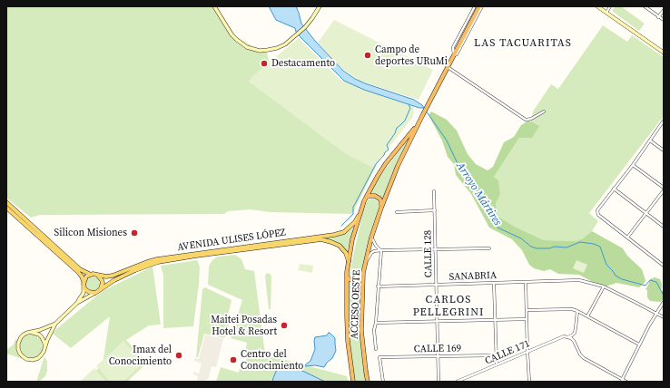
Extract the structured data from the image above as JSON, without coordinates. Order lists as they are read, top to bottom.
{
  "streets": {
    "highway": ["ACCESO OESTE"],
    "main road": ["AVENIDA ULISES LÓPEZ"],
    "street": [
      "CALLE 128",
      "SANABRIA",
      "CALLE 169",
      "CALLE 171"
    ]
  },
  "crossings": [
    ["AVENIDA ULISES LÓPEZ", "ACCESO OESTE"],
    ["CALLE 128", "SANABRIA"],
    ["CALLE 128", "CALLE 169"]
  ],
  "districts": ["LAS TACUARITAS", "CARLOS PELLEGRINI"],
  "water": ["Arroyo Mártires"],
  "places": [
    "Campo de deportes URuMi",
    "Destacamento",
    "Silicon Misiones",
    "Maitei Posadas Hotel & Resort",
    "Imax del Conocimiento",
    "Centro del Conocimiento"
  ]
}
